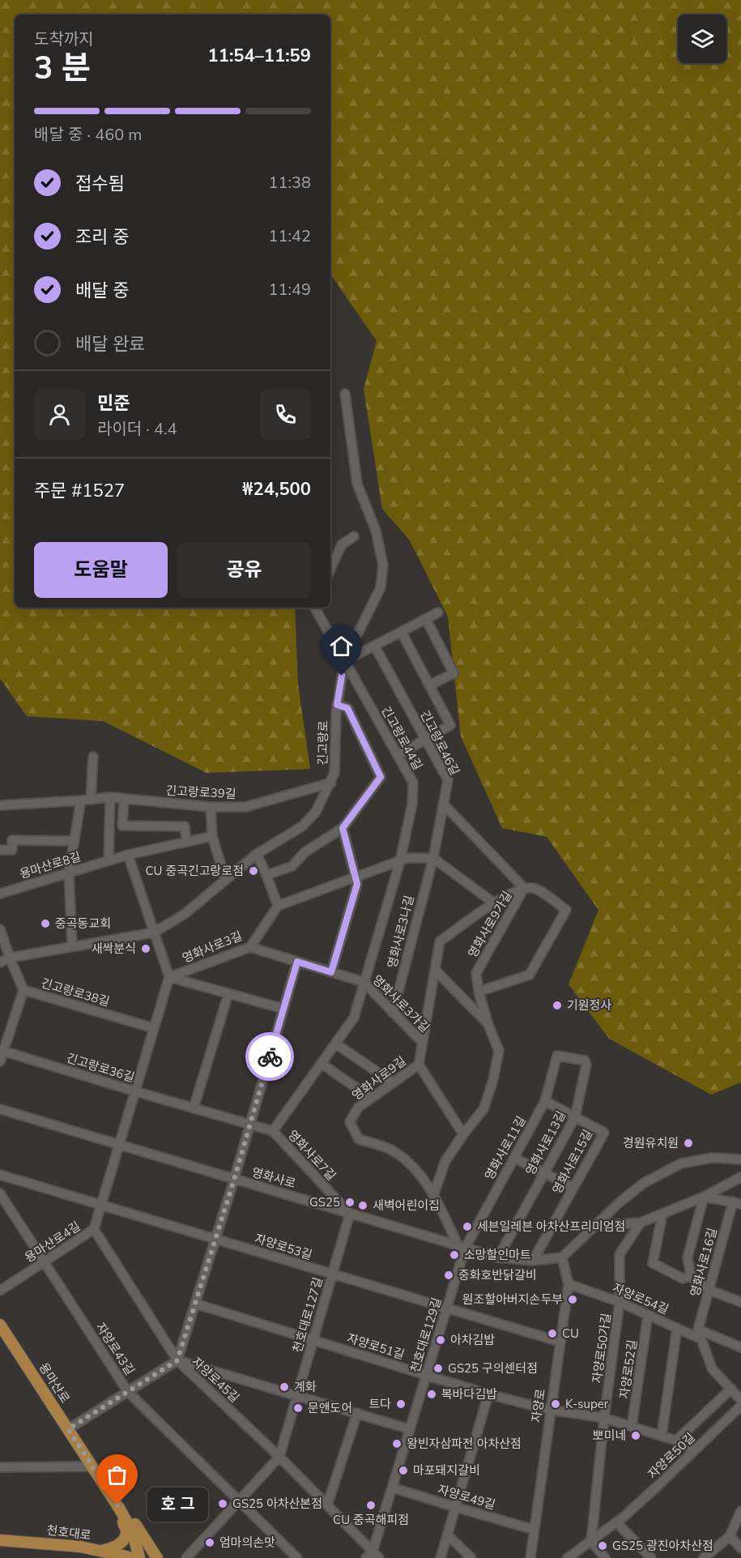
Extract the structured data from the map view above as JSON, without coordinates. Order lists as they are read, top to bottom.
{
  "streets": {
    "main road": ["용마산로", "천호대로"],
    "street": [
      "긴고랑로44길",
      "긴고랑로",
      "긴고랑로46길",
      "긴고랑로39길",
      "용마산로8길",
      "영화사로9가길",
      "영화사로3나길",
      "영화사로3길",
      "긴고랑로38길",
      "영화사로3가길",
      "긴고랑로36길",
      "영화사로9길",
      "영화사로13길",
      "영화사로11길",
      "영화사로7길",
      "영화사로15길",
      "영화사로",
      "용마산로4길",
      "자양로53길",
      "영화사로16길",
      "자양로54길",
      "천호대로127길",
      "천호대로129길",
      "자양로51길",
      "자양로50가길",
      "자양로43길",
      "자양로52길",
      "자양로45길",
      "자양로",
      "자양로50길",
      "자양로49길"
    ]
  },
  "crossings": [
    ["긴고랑로44길", "긴고랑로"],
    ["긴고랑로44길", "영화사로7길"],
    ["긴고랑로", "긴고랑로39길"],
    ["긴고랑로", "긴고랑로38길"],
    ["긴고랑로46길", "영화사로3나길"],
    ["영화사로9가길", "영화사로9길"],
    ["영화사로3나길", "영화사로3가길"],
    ["영화사로3길", "영화사로3가길"],
    ["영화사로3가길", "영화사로9길"],
    ["영화사로3가길", "영화사로7길"],
    ["긴고랑로36길", "영화사로7길"],
    ["영화사로9길", "영화사로11길"],
    ["영화사로9길", "영화사로"],
    ["영화사로9길", "천호대로129길"],
    ["영화사로13길", "영화사로11길"],
    ["영화사로13길", "영화사로15길"],
    ["영화사로13길", "영화사로"],
    ["영화사로11길", "영화사로15길"],
    ["영화사로11길", "영화사로"],
    ["영화사로11길", "천호대로129길"],
    ["영화사로7길", "영화사로"],
    ["영화사로7길", "천호대로127길"],
    ["영화사로15길", "영화사로"],
    ["영화사로", "용마산로4길"],
    ["영화사로", "천호대로127길"],
    ["영화사로", "천호대로129길"],
    ["영화사로", "자양로"],
    ["용마산로4길", "자양로53길"],
    ["용마산로4길", "자양로43길"],
    ["용마산로4길", "자양로45길"],
    ["자양로53길", "천호대로127길"],
    ["자양로53길", "천호대로129길"],
    ["자양로53길", "자양로"],
    ["자양로54길", "자양로50가길"],
    ["자양로54길", "자양로52길"],
    ["자양로54길", "자양로"],
    ["천호대로127길", "자양로51길"],
    ["천호대로127길", "자양로43길"],
    ["천호대로127길", "자양로45길"],
    ["천호대로129길", "자양로51길"],
    ["천호대로129길", "자양로45길"],
    ["천호대로129길", "자양로49길"],
    ["자양로51길", "자양로"],
    ["자양로50가길", "자양로50길"],
    ["자양로", "자양로49길"]
  ],
  "places": [
    "CU 중곡긴고랑로점",
    "중곡동교회",
    "새싹분식",
    "기원정사",
    "경원유치원",
    "GS25",
    "새벽어린이집",
    "세븐일레븐 아차산프리미엄점",
    "소망할인마트",
    "중화호반닭갈비",
    "원조할아버지손두부",
    "CU",
    "아차김밥",
    "GS25 구의센터점",
    "계화",
    "복바다김밥",
    "트다",
    "K-super",
    "문앤도어",
    "뽀미네",
    "왕빈자삼파전 아차산점",
    "마포돼지갈비",
    "GS25 아차산본점",
    "호 그",
    "CU 중곡해피점",
    "엄마의손맛",
    "GS25 광진아차산점"
  ],
  "page": {
    "heading": ["3 분", "도착까지", "11:54–11:59"],
    "panel": [
      "민준",
      "라이더 · 4.4",
      "주문 #1527",
      "₩24,500"
    ],
    "bar": "배달 중 · 460 m",
    "list": [
      ["접수됨", "11:38"],
      ["조리 중", "11:42"],
      ["배달 중", "11:49"],
      "배달 완료"
    ],
    "buttons": ["도움말", "공유"],
    "bubble": "호 그"
  }
}
